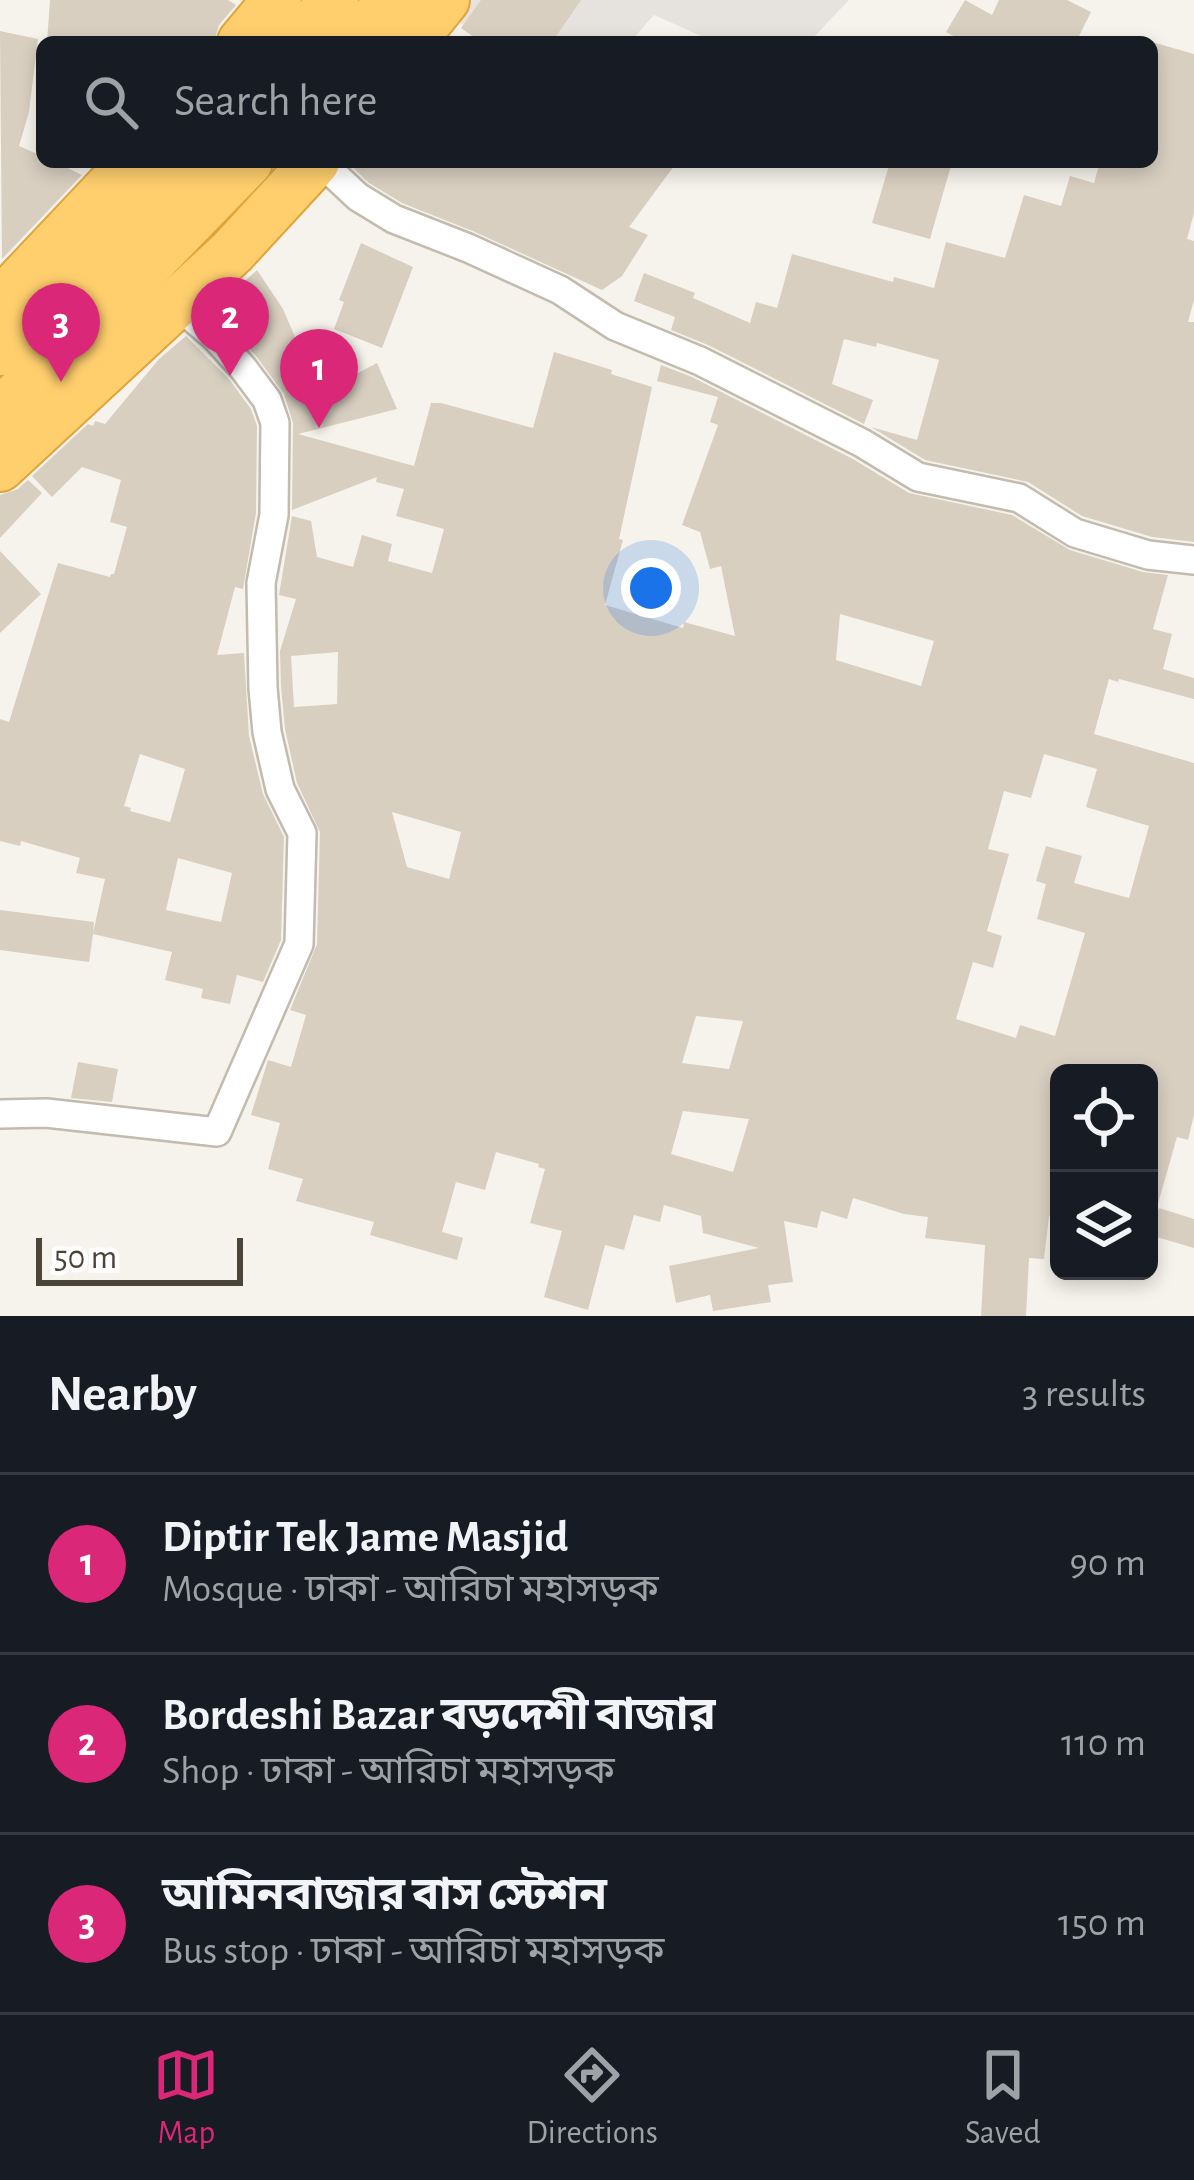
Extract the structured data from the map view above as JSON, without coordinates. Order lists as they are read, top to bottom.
{
  "scale_bar": "50 m",
  "page": {
    "search": "Search here",
    "pins": ["2", "3", "1"],
    "scale": "50 m",
    "heading": ["Nearby", "3 results"],
    "list": [
      {
        "mark": "1",
        "name": "Diptir Tek Jame Masjid",
        "note": "Mosque · ঢাকা - আরিচা মহাসড়ক",
        "value": "90 m"
      },
      {
        "mark": "2",
        "name": "Bordeshi Bazar বড়দেশী বাজার",
        "note": "Shop · ঢাকা - আরিচা মহাসড়ক",
        "value": "110 m"
      },
      {
        "mark": "3",
        "name": "আমিনবাজার বাস স্টেশন",
        "note": "Bus stop · ঢাকা - আরিচা মহাসড়ক",
        "value": "150 m"
      }
    ],
    "nav": ["Map", "Directions", "Saved"]
  }
}
